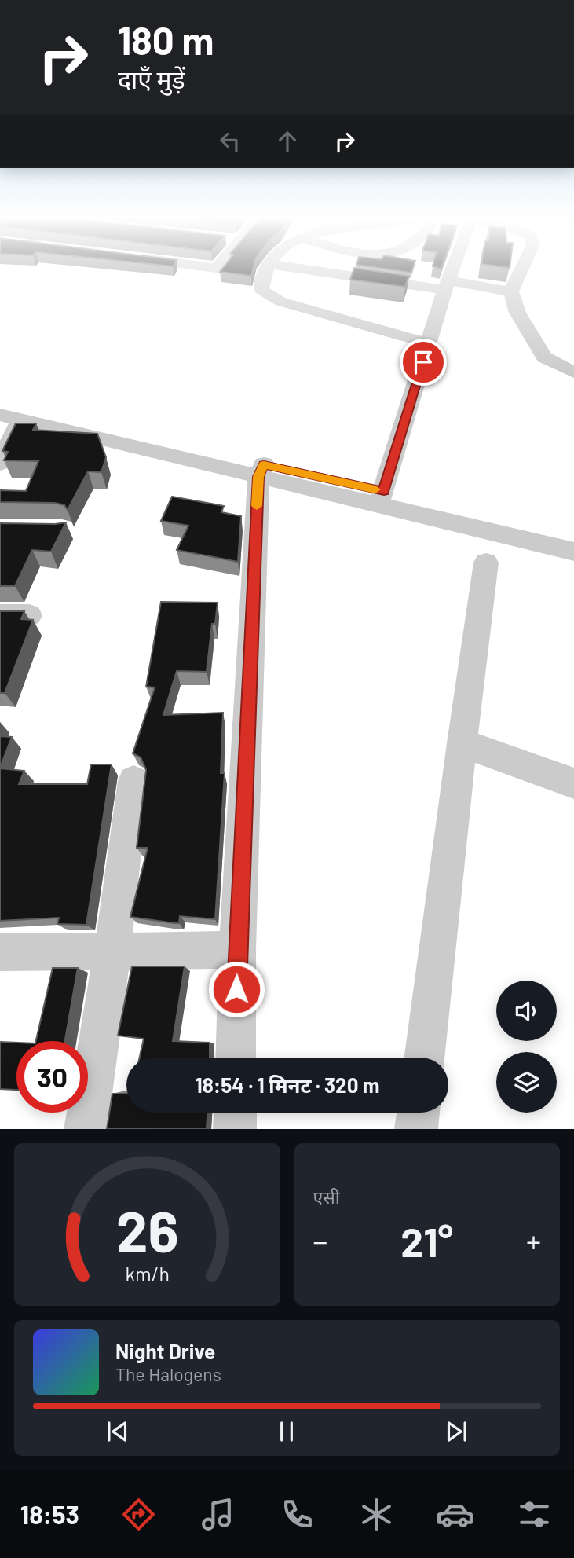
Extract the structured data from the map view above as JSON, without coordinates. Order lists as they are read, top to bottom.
{
  "page": {
    "turn": ["180 m", "दाएँ मुड़ें"],
    "limit": "30",
    "trip": "18:54 · 1 मिनट · 320 m",
    "tile": "एसी",
    "heat": ["−", "21°", "+"],
    "song": ["Night Drive", "The Halogens"],
    "tabs": "18:53",
    "gauge": ["26", "km/h"]
  }
}
